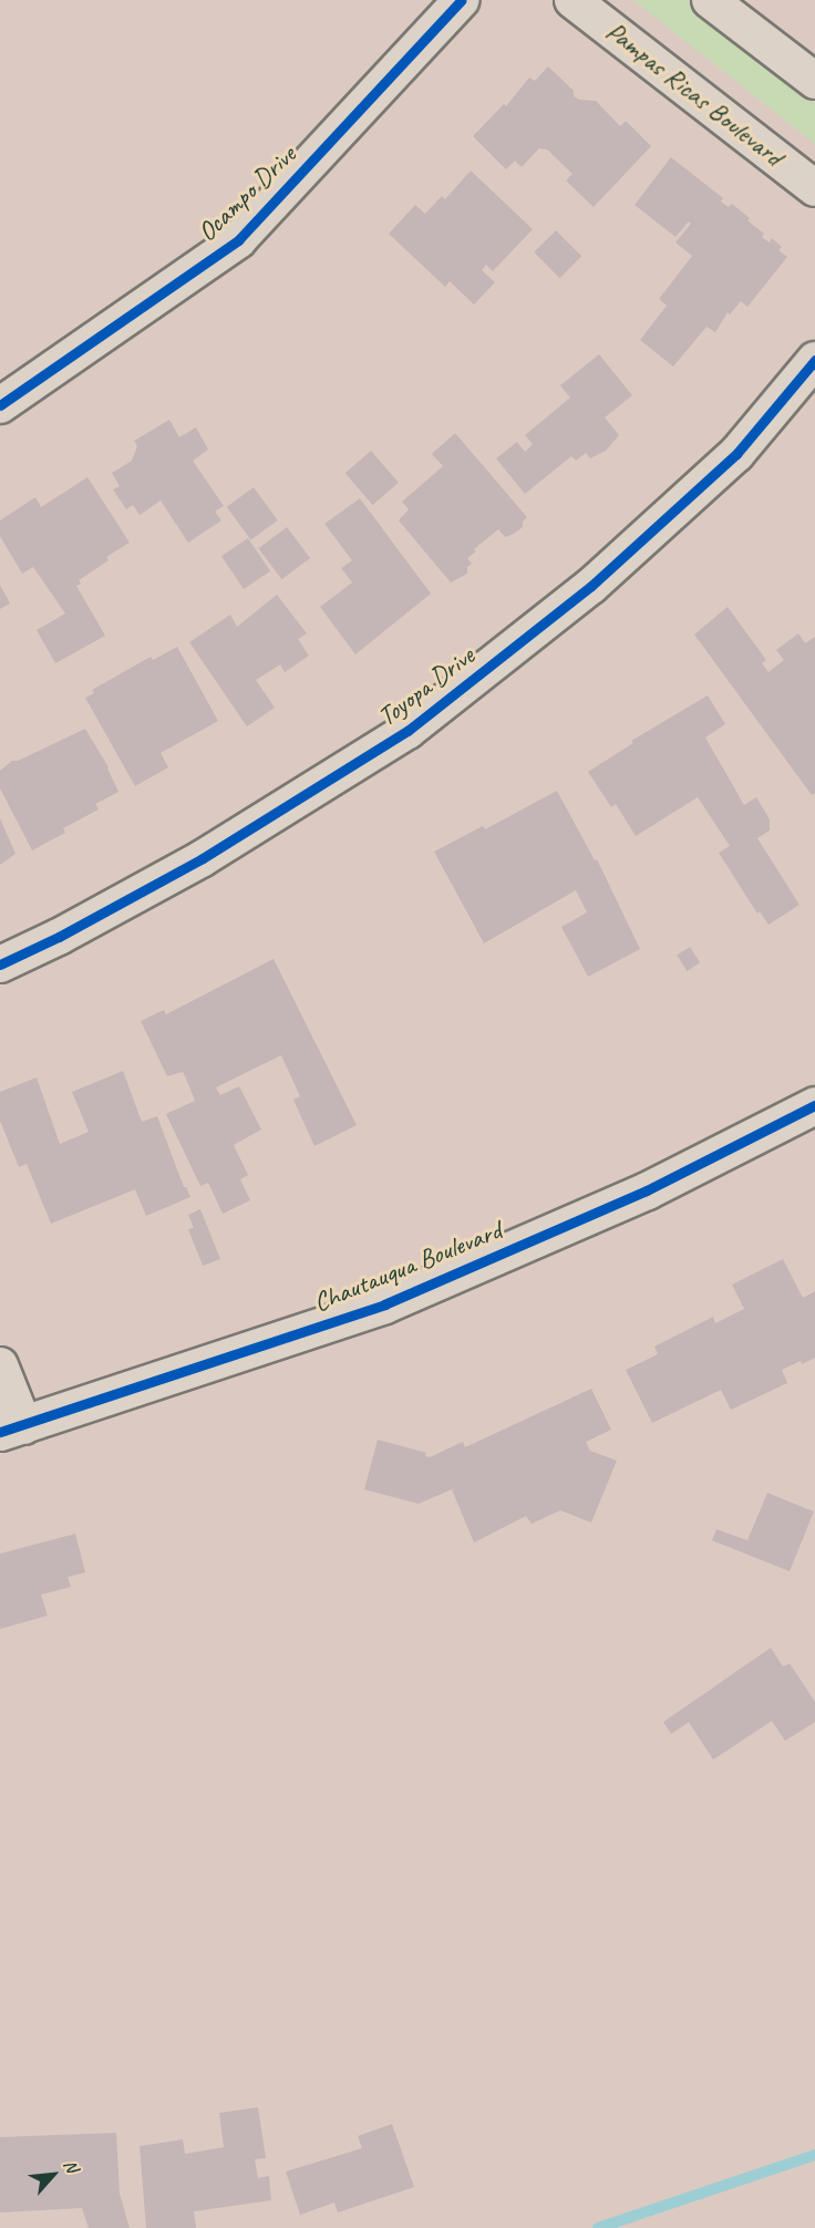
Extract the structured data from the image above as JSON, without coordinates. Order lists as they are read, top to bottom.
{
  "streets": {
    "street": [
      "Pampas Ricas Boulevard",
      "Ocampo Drive",
      "Toyopa Drive",
      "Chautauqua Boulevard"
    ]
  },
  "north": "top right"
}
